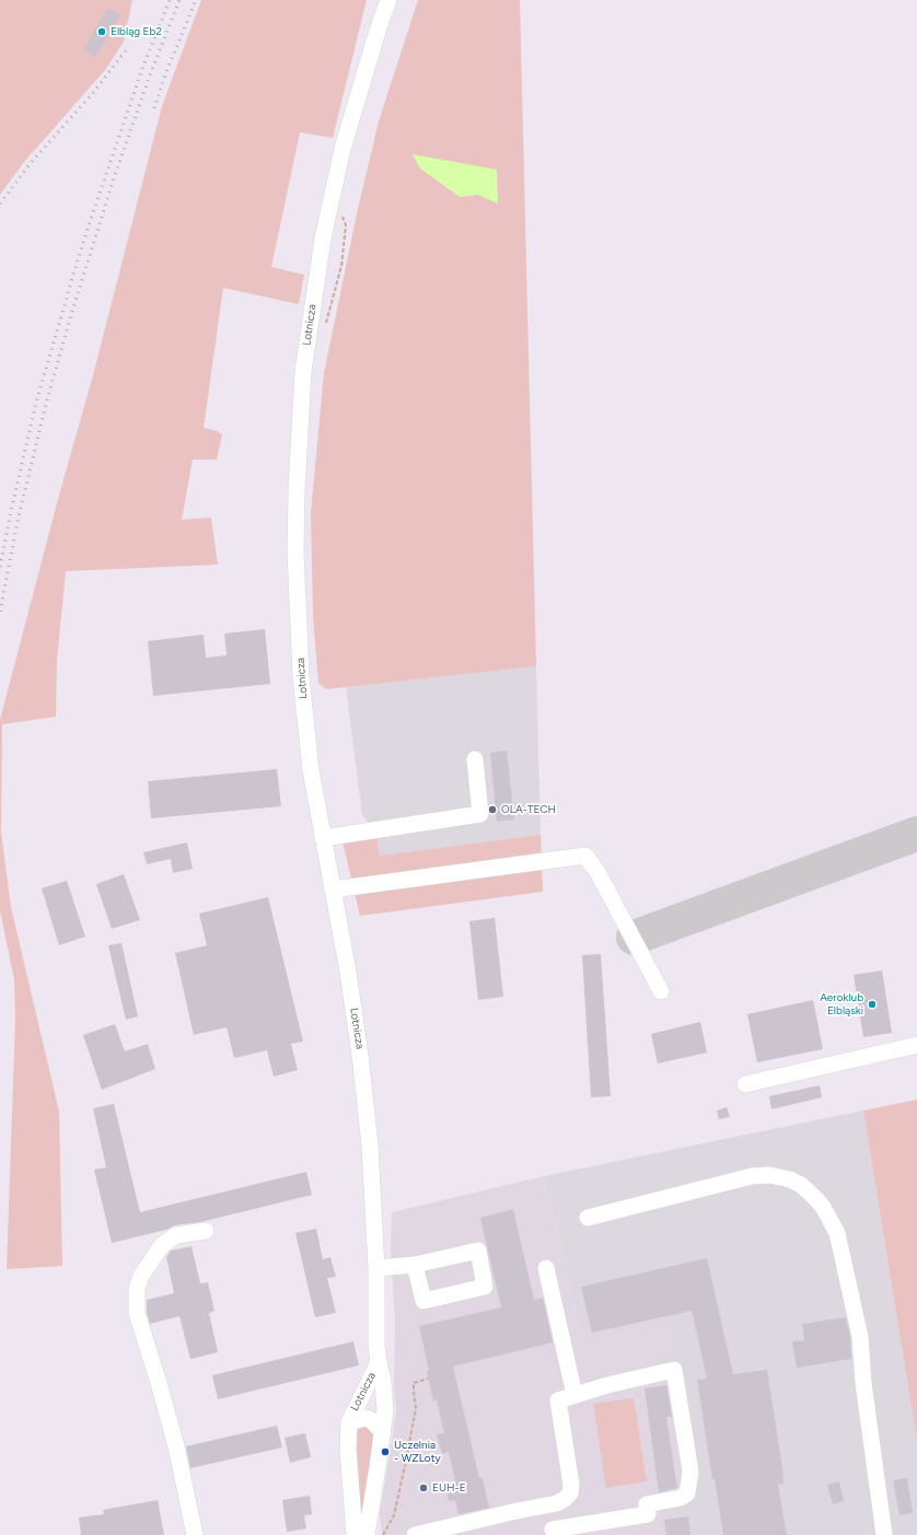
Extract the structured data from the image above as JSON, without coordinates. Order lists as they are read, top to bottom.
{
  "streets": {
    "street": ["Lotnicza"]
  },
  "places": [
    "Elbląg Eb2",
    "OLA-TECH",
    "Aeroklub Elbląski",
    "Uczelnia - WZLoty",
    "EUH-E"
  ]
}
